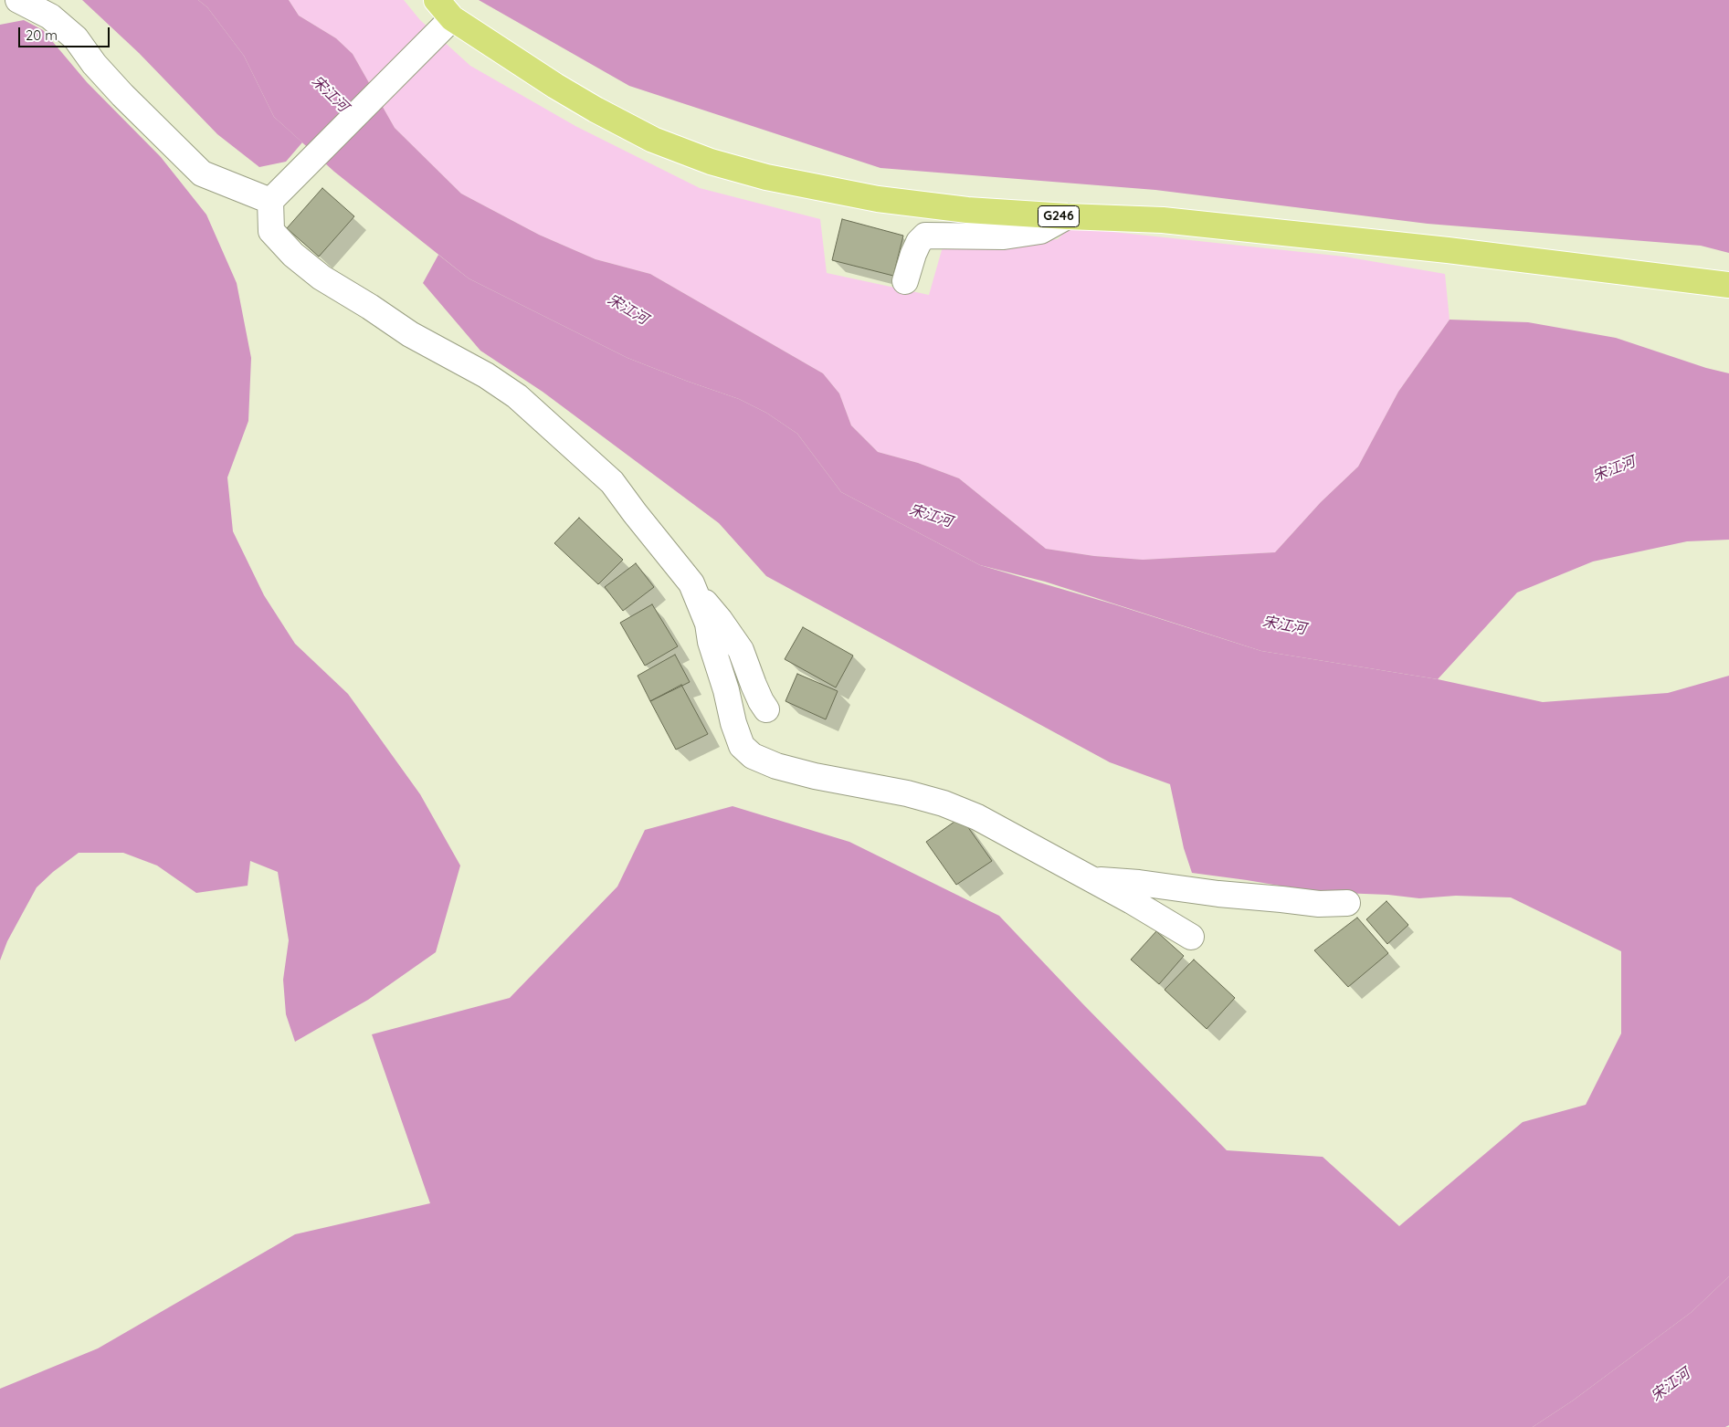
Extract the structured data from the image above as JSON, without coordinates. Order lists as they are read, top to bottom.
{
  "streets": {
    "highway": ["G246"]
  },
  "water": ["宋江河"],
  "scale_bar": "20 m"
}
